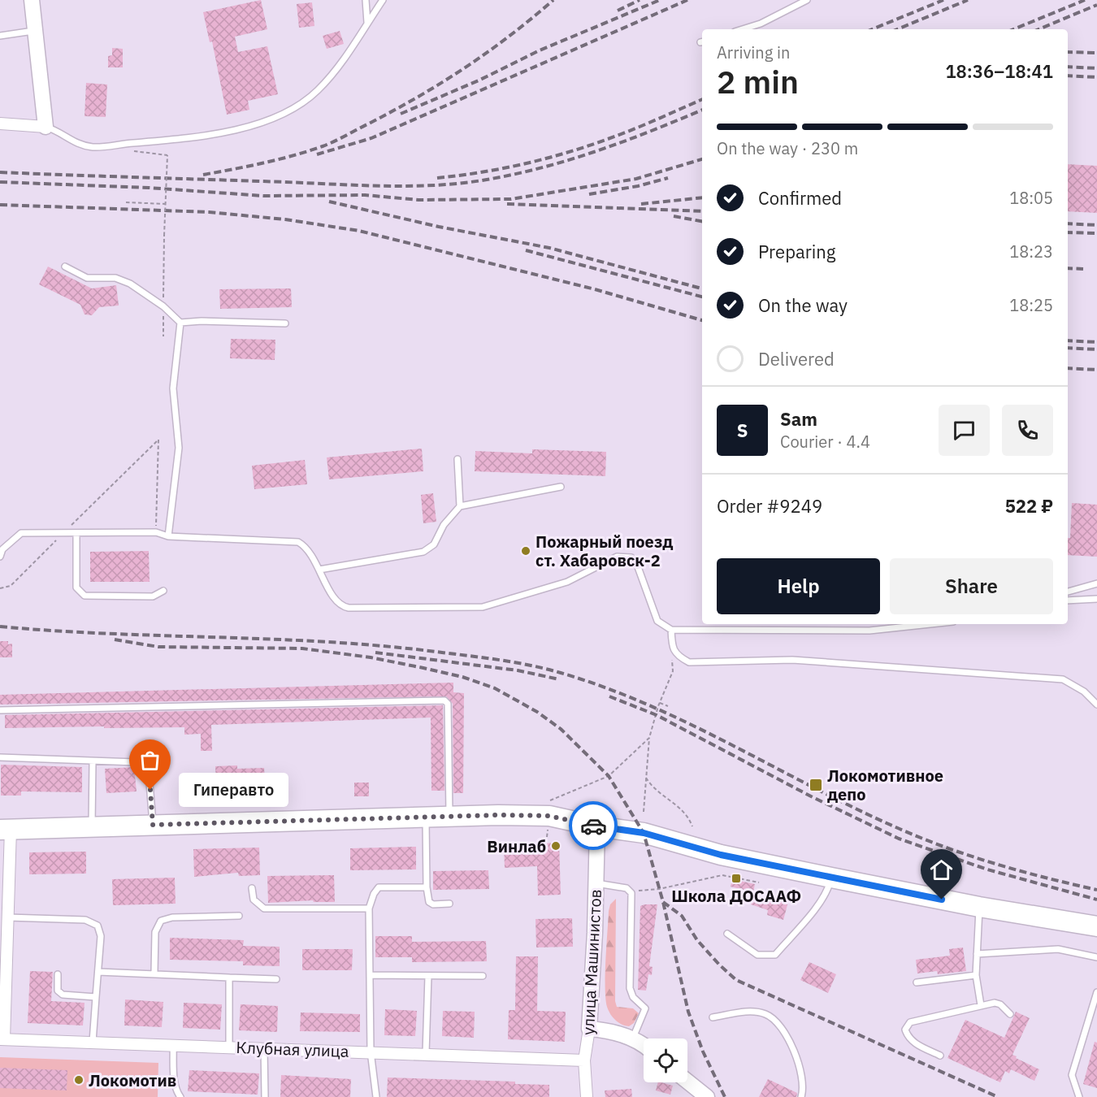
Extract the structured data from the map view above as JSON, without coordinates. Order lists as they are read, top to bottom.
{
  "streets": {
    "street": ["улица Машинистов", "Клубная улица"]
  },
  "crossings": [
    ["улица Машинистов", "Клубная улица"]
  ],
  "places": {
    "other": [
      "Пожарный поезд ст. Хабаровск-2",
      "Гиперавто",
      "Винлаб",
      "Локомотив"
    ],
    "transit": ["Локомотивное депо", "Школа ДОСААФ"]
  },
  "page": {
    "heading": ["2 min", "Arriving in", "18:36–18:41"],
    "panel": [
      "Sam",
      "Courier · 4.4",
      "Order #9249",
      "522 ₽"
    ],
    "bar": "On the way · 230 m",
    "list": [
      ["Confirmed", "18:05"],
      ["Preparing", "18:23"],
      ["On the way", "18:25"],
      "Delivered"
    ],
    "round": "S",
    "buttons": ["Help", "Share"],
    "bubble": "Гиперавто"
  }
}
